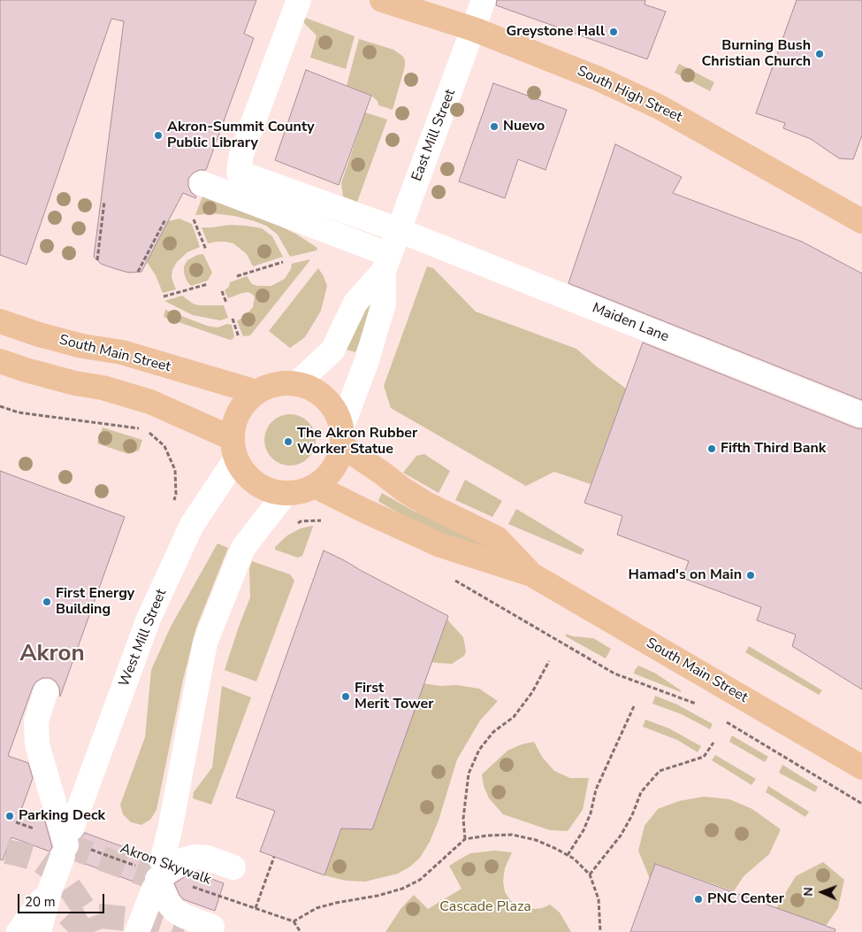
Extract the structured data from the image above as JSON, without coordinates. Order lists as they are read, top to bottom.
{
  "streets": {
    "main road": ["South High Street", "South Main Street"],
    "street": ["East Mill Street", "Maiden Lane", "West Mill Street"],
    "path": ["Akron Skywalk"]
  },
  "crossings": [
    ["South High Street", "East Mill Street"],
    ["East Mill Street", "Maiden Lane"],
    ["East Mill Street", "South Main Street"],
    ["East Mill Street", "West Mill Street"],
    ["South Main Street", "West Mill Street"],
    ["West Mill Street", "Akron Skywalk"]
  ],
  "districts": ["Akron"],
  "parks": ["Cascade Plaza"],
  "places": [
    "Greystone Hall",
    "Burning Bush Christian Church",
    "Nuevo",
    "Akron-Summit County Public Library",
    "The Akron Rubber Worker Statue",
    "Fifth Third Bank",
    "Hamad's on Main",
    "First Energy Building",
    "First Merit Tower",
    "Parking Deck",
    "PNC Center"
  ],
  "scale_bar": "20 m",
  "north": "left"
}
